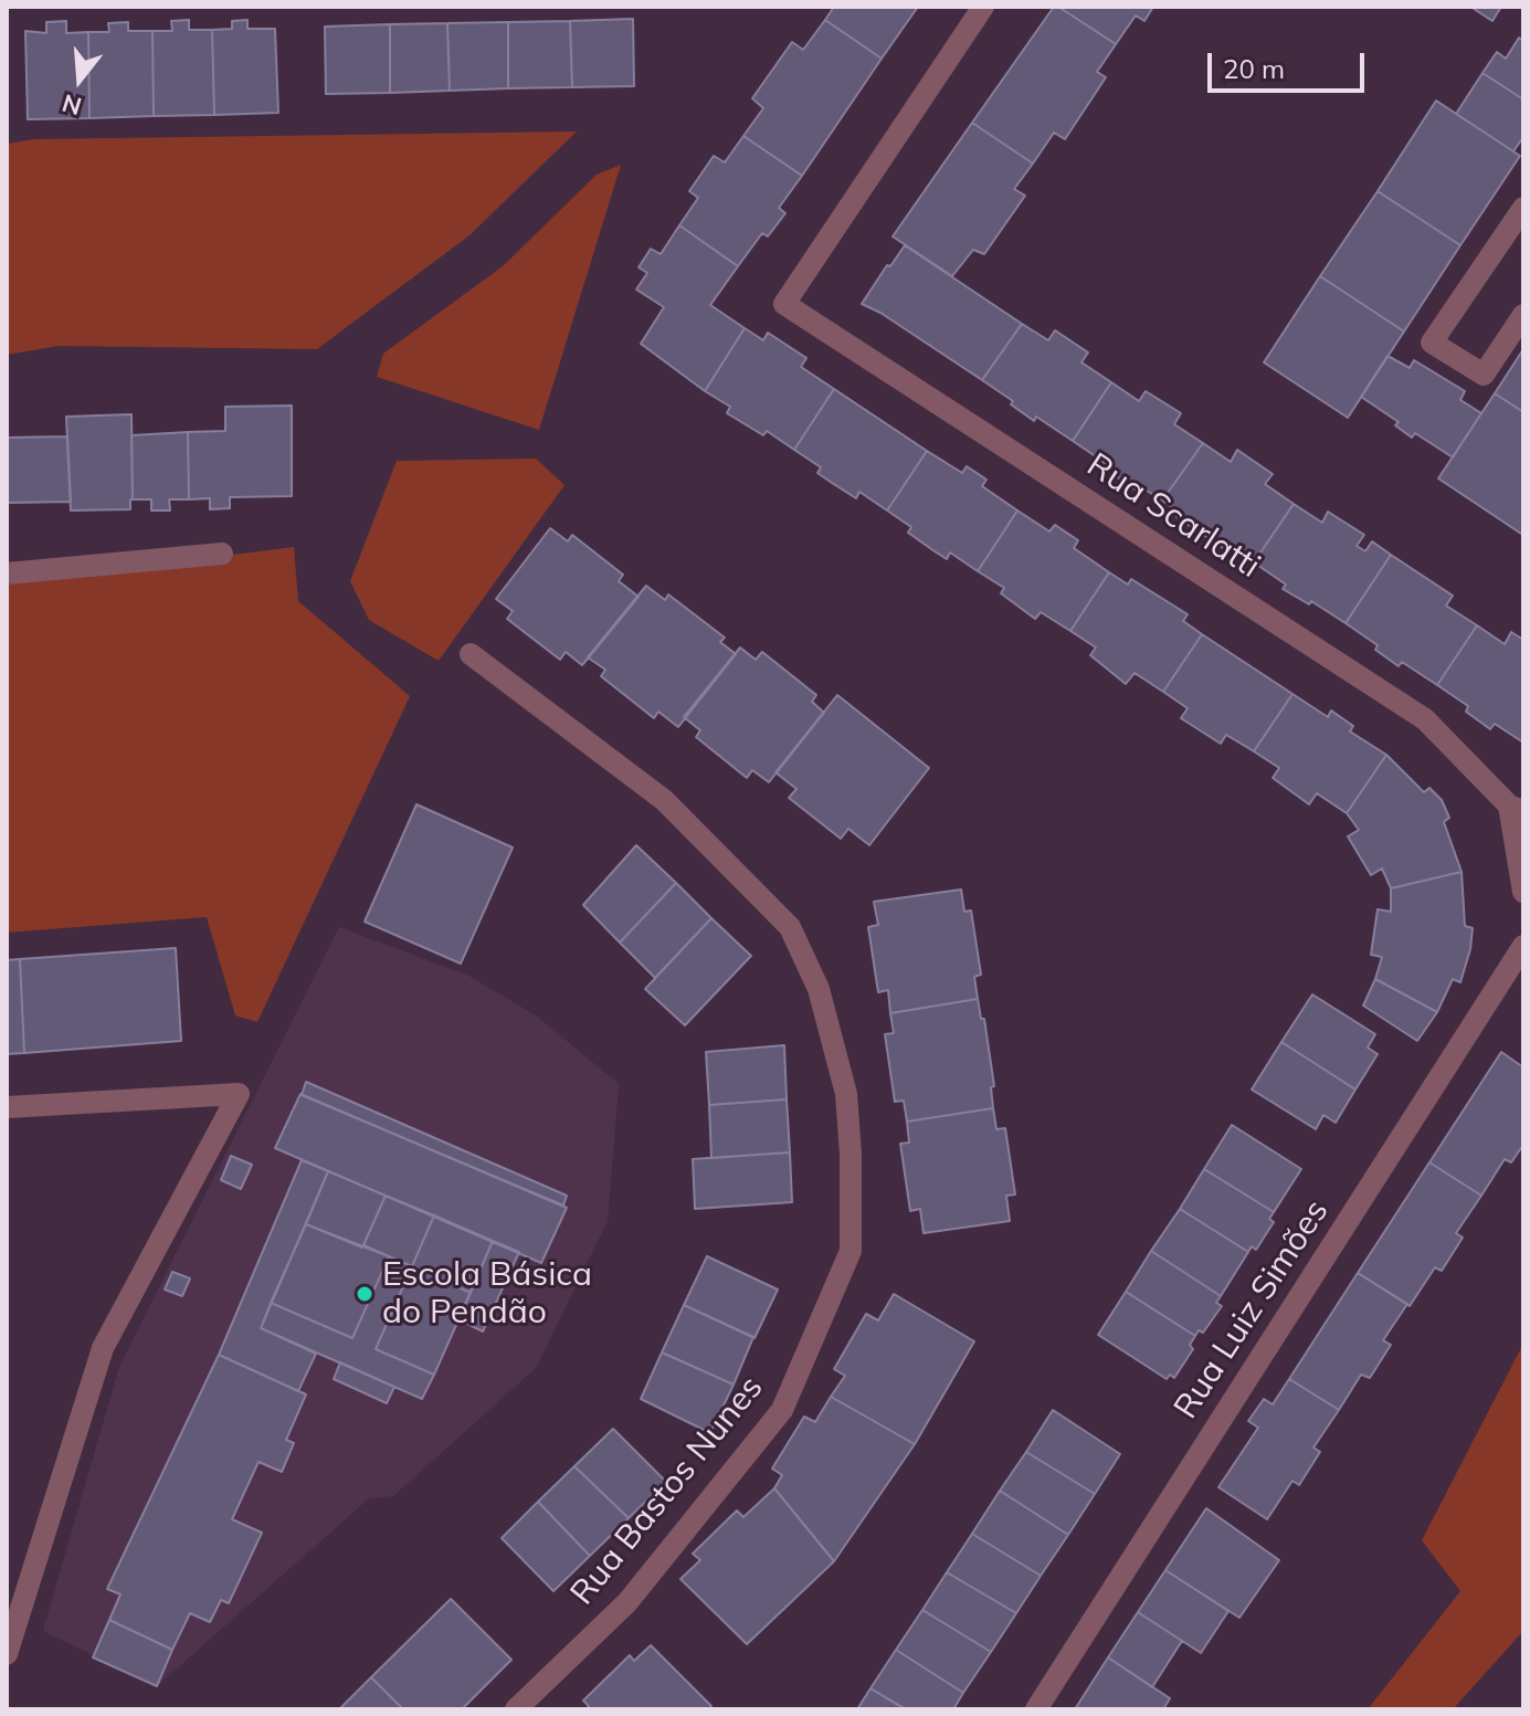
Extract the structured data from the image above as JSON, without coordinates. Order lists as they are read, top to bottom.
{
  "streets": {
    "street": ["Rua Scarlatti", "Rua Luiz Simões", "Rua Bastos Nunes"]
  },
  "places": ["Escola Básica do Pendão"],
  "scale_bar": "20 m",
  "north": "bottom"
}
